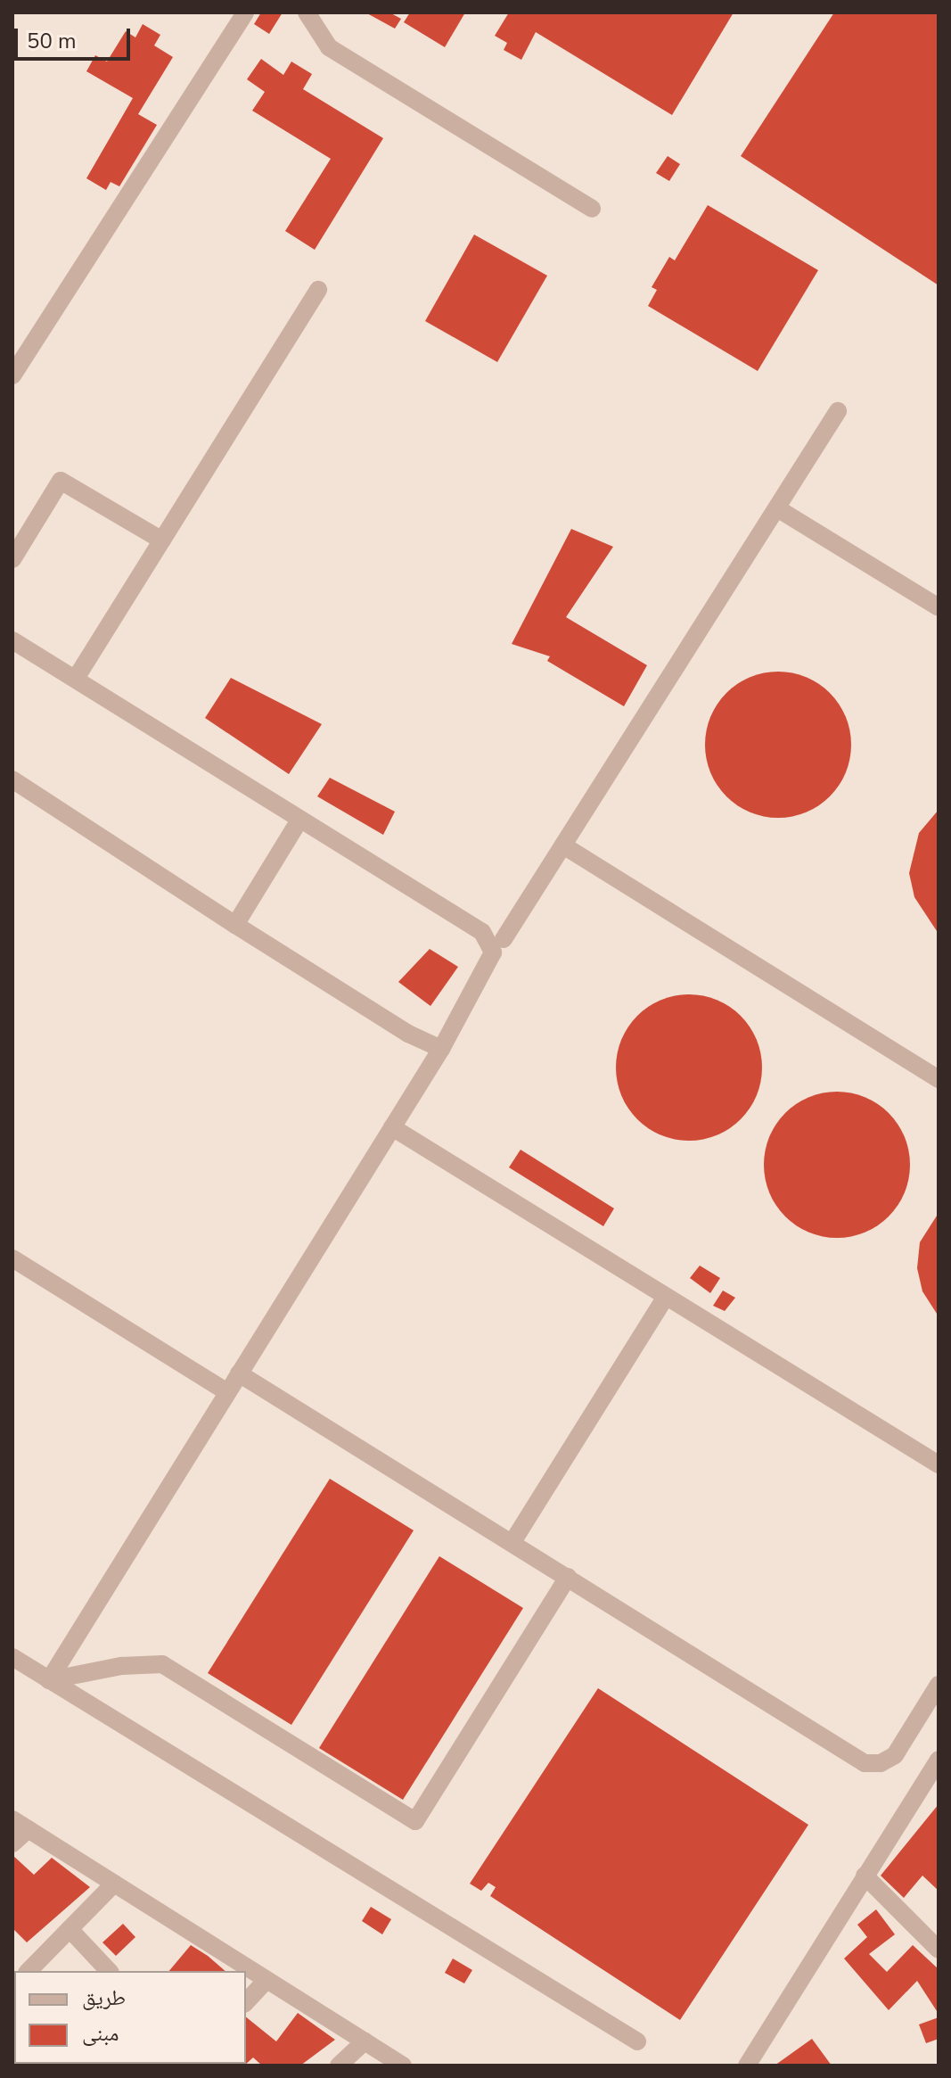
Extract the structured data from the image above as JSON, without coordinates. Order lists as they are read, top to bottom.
{
  "legend": ["طريق", "مبنى"],
  "scale_bar": "50 m"
}
